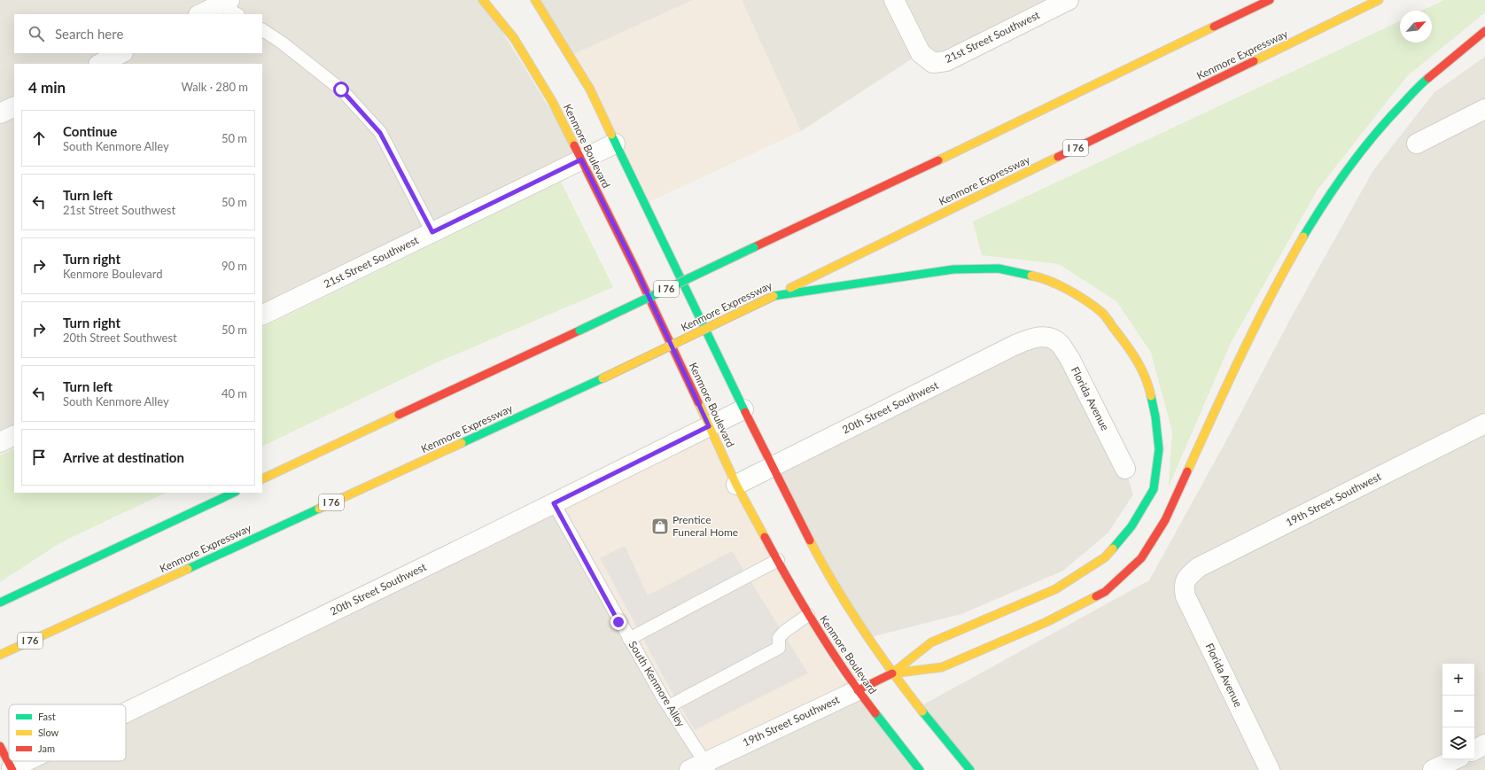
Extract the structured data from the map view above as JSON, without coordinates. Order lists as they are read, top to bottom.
{
  "streets": {
    "main road": [
      "Kenmore Expressway",
      "Kenmore Boulevard",
      "I 76",
      "19th Street Southwest"
    ],
    "street": ["21st Street Southwest", "Florida Avenue", "20th Street Southwest"],
    "lane": ["South Kenmore Alley"]
  },
  "crossings": [
    ["21st Street Southwest", "Kenmore Boulevard"],
    ["Kenmore Boulevard", "20th Street Southwest"],
    ["Kenmore Boulevard", "19th Street Southwest"],
    ["Florida Avenue", "20th Street Southwest"],
    ["Florida Avenue", "19th Street Southwest"],
    ["20th Street Southwest", "South Kenmore Alley"],
    ["19th Street Southwest", "South Kenmore Alley"]
  ],
  "places": {
    "shop": ["Prentice Funeral Home"]
  },
  "legend": ["Fast", "Slow", "Jam"],
  "north": "top right",
  "page": {
    "search": "Search here",
    "heading": ["4 min", "Walk · 280 m"],
    "list": [
      ["Continue", "South Kenmore Alley", "50 m"],
      ["Turn left", "21st Street Southwest", "50 m"],
      ["Turn right", "Kenmore Boulevard", "90 m"],
      ["Turn right", "20th Street Southwest", "50 m"],
      ["Turn left", "South Kenmore Alley", "40 m"],
      "Arrive at destination"
    ],
    "map_buttons": ["+", "−"]
  }
}
